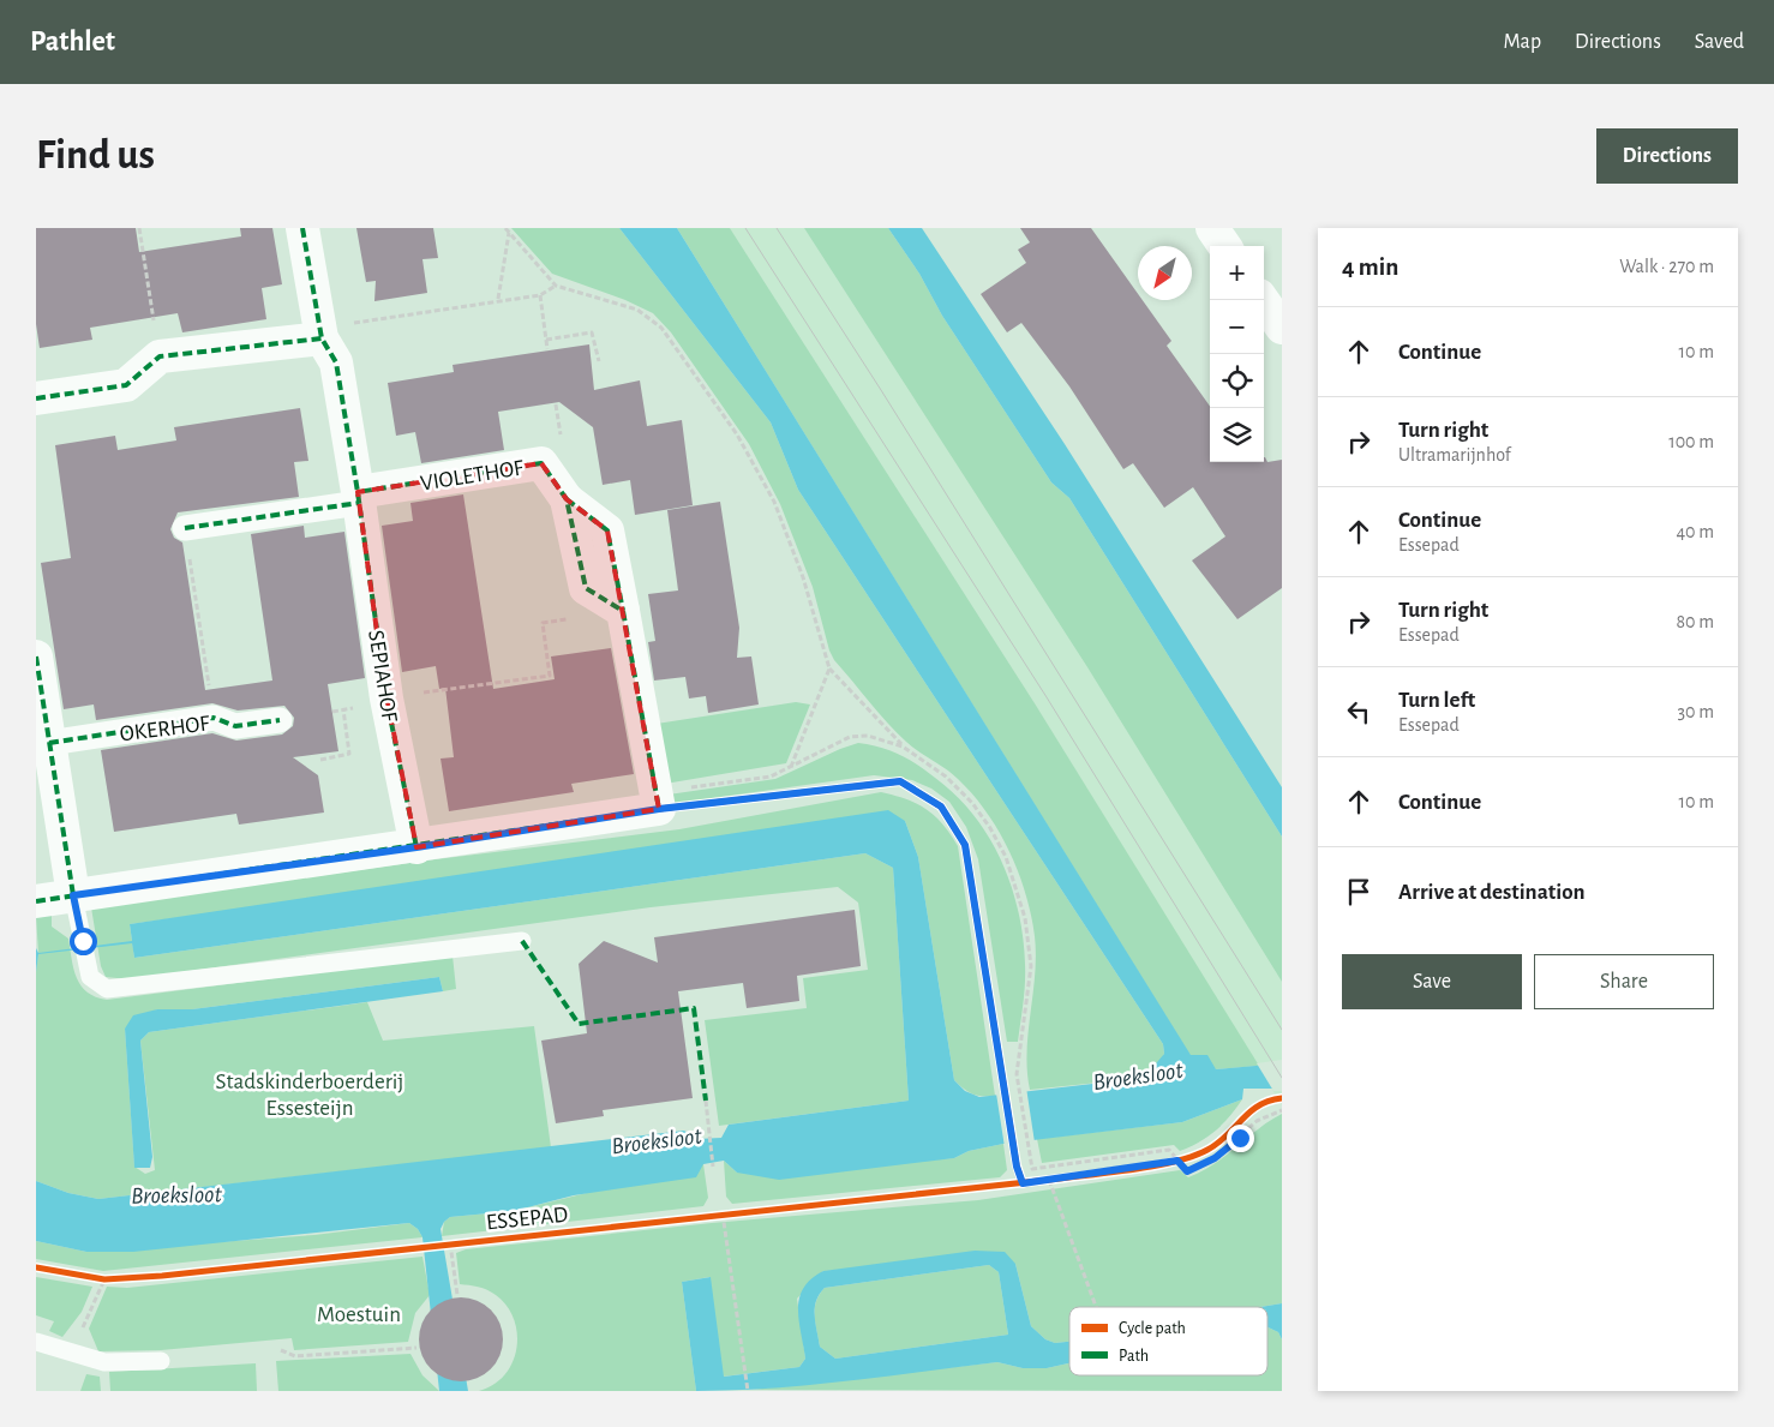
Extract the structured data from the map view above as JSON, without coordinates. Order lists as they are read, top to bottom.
{
  "streets": {
    "street": ["VIOLETHOF", "SEPIAHOF", "OKERHOF"],
    "cycle path": ["ESSEPAD"]
  },
  "crossings": [
    ["VIOLETHOF", "SEPIAHOF"]
  ],
  "water": ["Broeksloot"],
  "parks": ["Stadskinderboerderij Essesteijn", "Moestuin"],
  "legend": ["Cycle path", "Path"],
  "north": "bottom left",
  "page": {
    "header": "Pathlet",
    "nav": ["Map", "Directions", "Saved"],
    "buttons": [
      "Directions",
      ["Save", "Share"]
    ],
    "title": "Find us",
    "heading": ["4 min", "Walk · 270 m"],
    "map_buttons": ["+", "−"],
    "list": [
      ["Continue", "10 m"],
      ["Turn right", "Ultramarijnhof", "100 m"],
      ["Continue", "Essepad", "40 m"],
      ["Turn right", "Essepad", "80 m"],
      ["Turn left", "Essepad", "30 m"],
      ["Continue", "10 m"],
      "Arrive at destination"
    ]
  }
}
